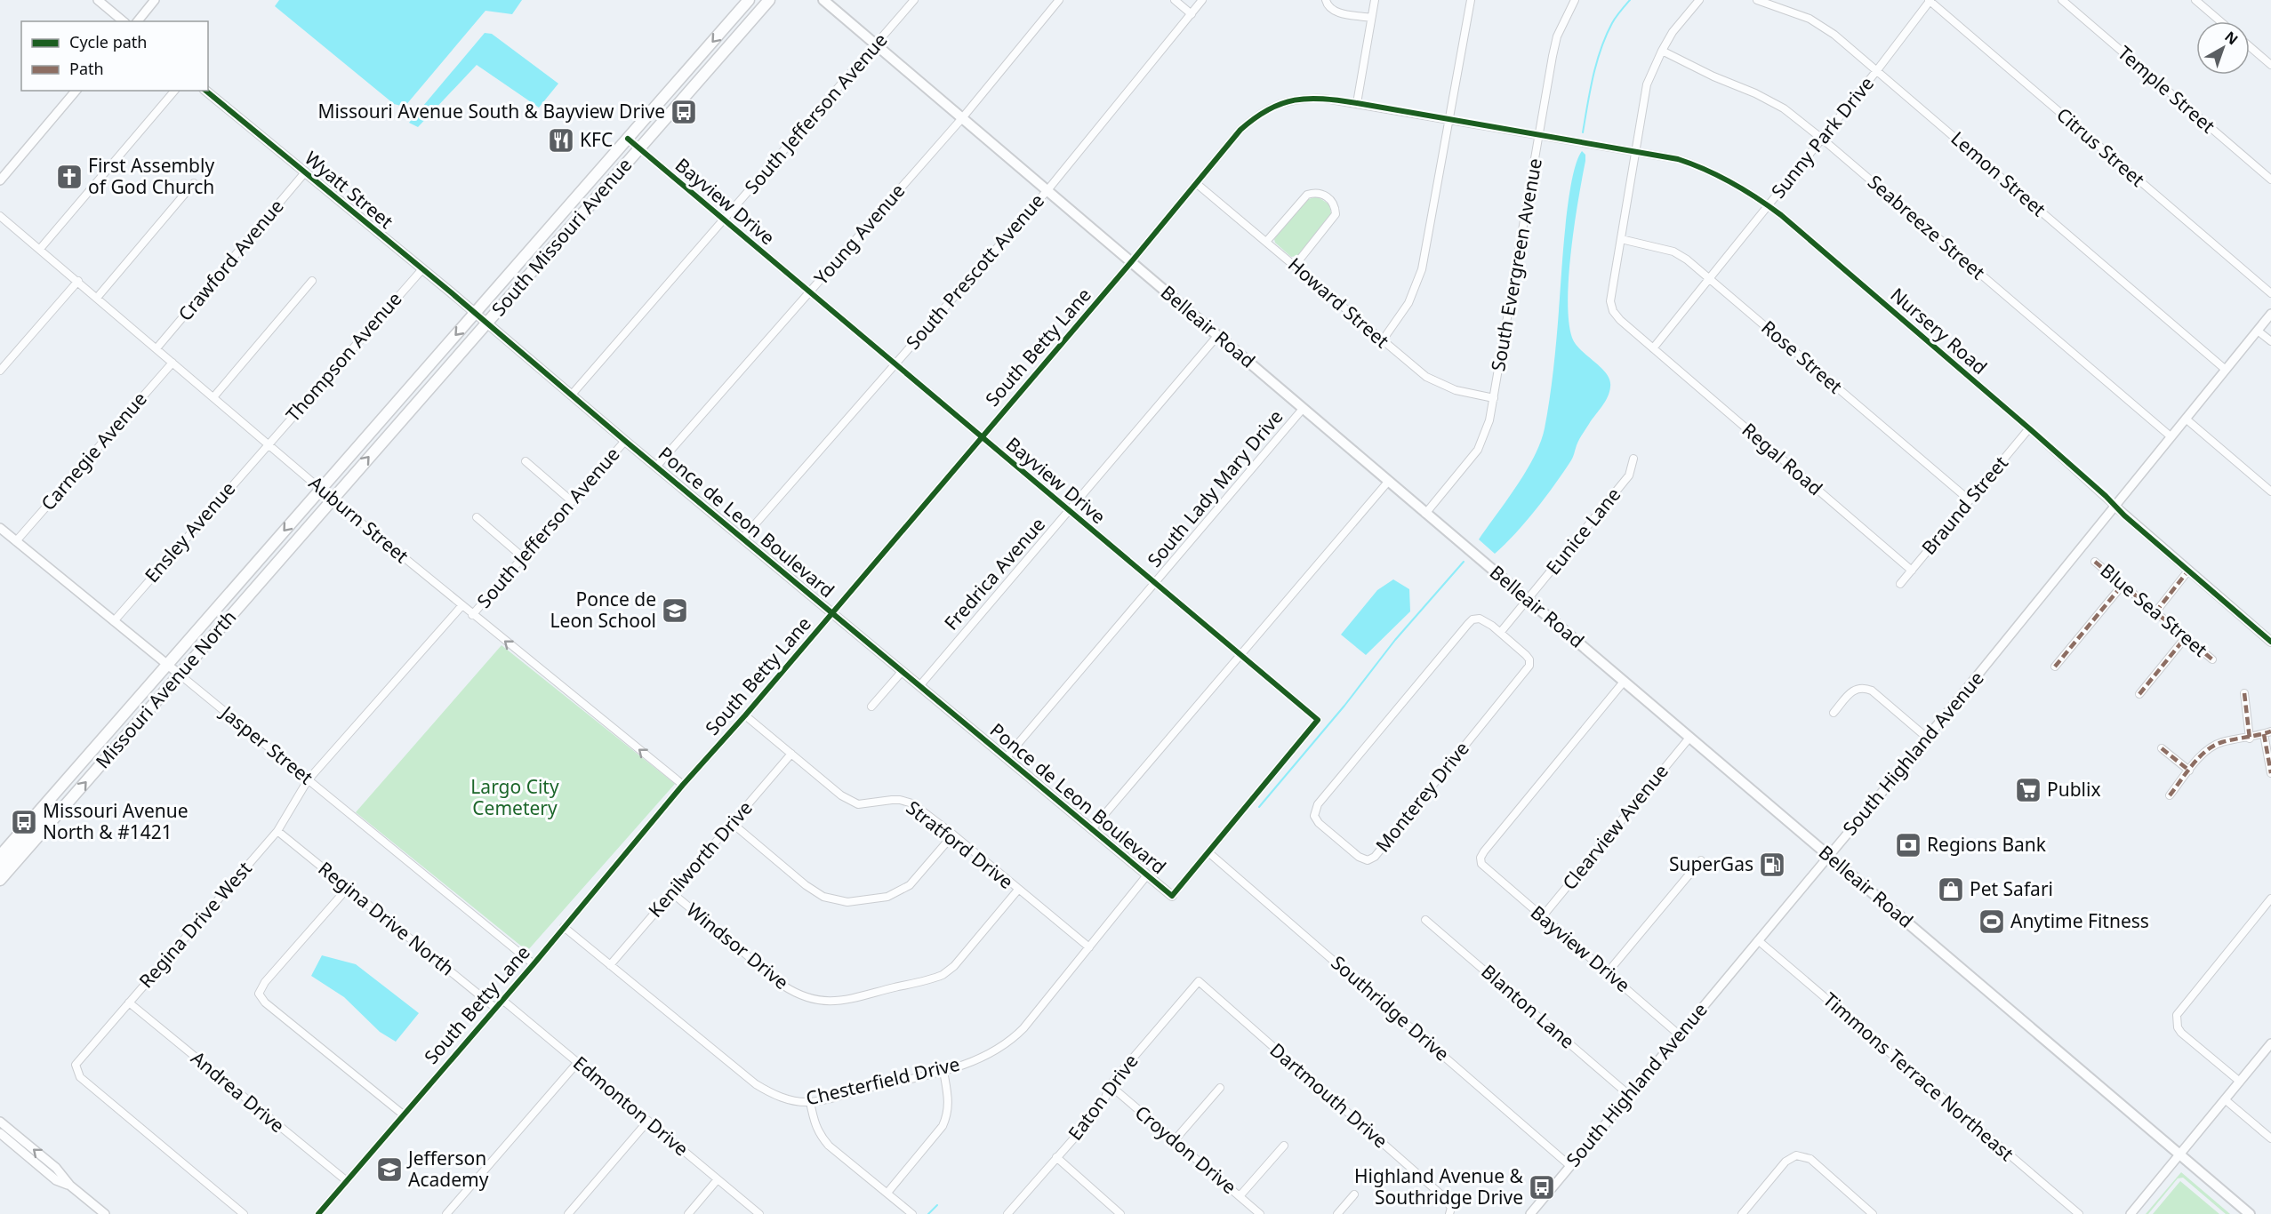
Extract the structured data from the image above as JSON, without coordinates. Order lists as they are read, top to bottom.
{
  "streets": {
    "main road": ["South Missouri Avenue", "Belleair Road", "Missouri Avenue North"],
    "street": [
      "Temple Street",
      "South Jefferson Avenue",
      "Sunny Park Drive",
      "Citrus Street",
      "Lemon Street",
      "Wyatt Street",
      "Bayview Drive",
      "Seabreeze Street",
      "Young Avenue",
      "Crawford Avenue",
      "South Evergreen Avenue",
      "South Prescott Avenue",
      "Howard Street",
      "Nursery Road",
      "South Betty Lane",
      "Thompson Avenue",
      "Rose Street",
      "Carnegie Avenue",
      "Regal Road",
      "South Lady Mary Drive",
      "Braund Street",
      "Auburn Street",
      "Ponce de Leon Boulevard",
      "Eunice Lane",
      "Ensley Avenue",
      "Fredrica Avenue",
      "Blue Sea Street",
      "Jasper Street",
      "South Highland Avenue",
      "Monterey Drive",
      "Clearview Avenue",
      "Stratford Drive",
      "Kenilworth Drive",
      "Regina Drive North",
      "Regina Drive West",
      "Windsor Drive",
      "Blanton Lane",
      "Southridge Drive",
      "Timmons Terrace Northeast",
      "Chesterfield Drive",
      "Andrea Drive",
      "Dartmouth Drive",
      "Eaton Drive",
      "Edmonton Drive",
      "Croydon Drive"
    ]
  },
  "crossings": [
    ["South Jefferson Avenue", "Bayview Drive"],
    ["South Jefferson Avenue", "Belleair Road"],
    ["South Jefferson Avenue", "Auburn Street"],
    ["South Jefferson Avenue", "Ponce de Leon Boulevard"],
    ["Sunny Park Drive", "Citrus Street"],
    ["Sunny Park Drive", "Lemon Street"],
    ["Sunny Park Drive", "Seabreeze Street"],
    ["Sunny Park Drive", "Nursery Road"],
    ["Sunny Park Drive", "Rose Street"],
    ["Sunny Park Drive", "Regal Road"],
    ["Lemon Street", "South Highland Avenue"],
    ["Wyatt Street", "South Missouri Avenue"],
    ["Wyatt Street", "Crawford Avenue"],
    ["Wyatt Street", "Thompson Avenue"],
    ["Wyatt Street", "Ponce de Leon Boulevard"],
    ["Bayview Drive", "Young Avenue"],
    ["Bayview Drive", "South Missouri Avenue"],
    ["Bayview Drive", "South Prescott Avenue"],
    ["Bayview Drive", "Belleair Road"],
    ["Bayview Drive", "South Betty Lane"],
    ["Bayview Drive", "South Lady Mary Drive"],
    ["Bayview Drive", "Fredrica Avenue"],
    ["Bayview Drive", "South Highland Avenue"],
    ["Bayview Drive", "Clearview Avenue"],
    ["Bayview Drive", "Southridge Drive"],
    ["Seabreeze Street", "South Highland Avenue"],
    ["Young Avenue", "Belleair Road"],
    ["Young Avenue", "Ponce de Leon Boulevard"],
    ["South Missouri Avenue", "Auburn Street"],
    ["South Missouri Avenue", "Ponce de Leon Boulevard"],
    ["South Missouri Avenue", "Missouri Avenue North"],
    ["Crawford Avenue", "Auburn Street"],
    ["South Evergreen Avenue", "Howard Street"],
    ["South Evergreen Avenue", "Belleair Road"],
    ["South Evergreen Avenue", "Nursery Road"],
    ["South Prescott Avenue", "Belleair Road"],
    ["South Prescott Avenue", "Ponce de Leon Boulevard"],
    ["Howard Street", "South Betty Lane"],
    ["Belleair Road", "South Betty Lane"],
    ["Belleair Road", "South Lady Mary Drive"],
    ["Belleair Road", "Eunice Lane"],
    ["Belleair Road", "Fredrica Avenue"],
    ["Belleair Road", "South Highland Avenue"],
    ["Belleair Road", "Clearview Avenue"],
    ["Nursery Road", "South Betty Lane"],
    ["Nursery Road", "Braund Street"],
    ["Nursery Road", "South Highland Avenue"],
    ["South Betty Lane", "Auburn Street"],
    ["South Betty Lane", "Ponce de Leon Boulevard"],
    ["South Betty Lane", "Jasper Street"],
    ["South Betty Lane", "Stratford Drive"],
    ["South Betty Lane", "Regina Drive North"],
    ["South Betty Lane", "Chesterfield Drive"],
    ["South Betty Lane", "Andrea Drive"],
    ["South Betty Lane", "Edmonton Drive"],
    ["Thompson Avenue", "Auburn Street"],
    ["Thompson Avenue", "Ensley Avenue"],
    ["Rose Street", "Regal Road"],
    ["Rose Street", "Braund Street"],
    ["Carnegie Avenue", "Auburn Street"],
    ["Carnegie Avenue", "Jasper Street"],
    ["Regal Road", "Braund Street"],
    ["South Lady Mary Drive", "Ponce de Leon Boulevard"],
    ["Auburn Street", "Ensley Avenue"],
    ["Auburn Street", "Missouri Avenue North"],
    ["Auburn Street", "Regina Drive West"],
    ["Ponce de Leon Boulevard", "Fredrica Avenue"],
    ["Ponce de Leon Boulevard", "Chesterfield Drive"],
    ["Ensley Avenue", "Jasper Street"],
    ["Missouri Avenue North", "Jasper Street"],
    ["Jasper Street", "Regina Drive West"],
    ["South Highland Avenue", "Blanton Lane"],
    ["South Highland Avenue", "Southridge Drive"],
    ["South Highland Avenue", "Timmons Terrace Northeast"],
    ["Stratford Drive", "Kenilworth Drive"],
    ["Stratford Drive", "Windsor Drive"],
    ["Stratford Drive", "Chesterfield Drive"],
    ["Kenilworth Drive", "Windsor Drive"],
    ["Kenilworth Drive", "Chesterfield Drive"],
    ["Regina Drive North", "Regina Drive West"],
    ["Regina Drive West", "Andrea Drive"],
    ["Dartmouth Drive", "Eaton Drive"],
    ["Eaton Drive", "Croydon Drive"]
  ],
  "parks": ["Largo City Cemetery"],
  "places": {
    "bus stop": ["Missouri Avenue South & Bayview Drive", "Missouri Avenue North & #1421", "Highland Avenue & Southridge Drive"],
    "restaurant": ["KFC"],
    "church": ["First Assembly of God Church"],
    "school or university": ["Ponce de Leon School", "Jefferson Academy"],
    "supermarket": ["Publix"],
    "bank": ["Regions Bank"],
    "fuel station": ["SuperGas"],
    "shop": ["Pet Safari"],
    "sports": ["Anytime Fitness"]
  },
  "legend": ["Cycle path", "Path"],
  "north": "top right"
}
